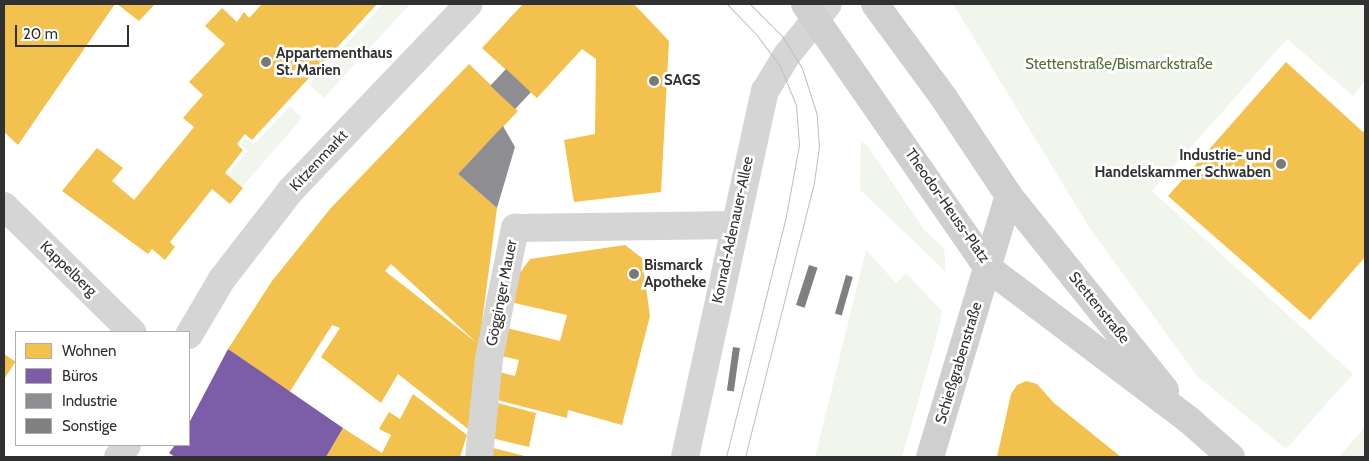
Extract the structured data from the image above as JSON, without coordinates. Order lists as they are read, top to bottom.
{
  "streets": {
    "main road": ["Theodor-Heuss-Platz", "Stettenstraße", "Schießgrabenstraße"],
    "street": [
      "Kitzenmarkt",
      "Konrad-Adenauer-Allee",
      "Kappelberg",
      "Gögginger Mauer"
    ]
  },
  "crossings": [
    ["Theodor-Heuss-Platz", "Konrad-Adenauer-Allee"],
    ["Theodor-Heuss-Platz", "Stettenstraße"],
    ["Theodor-Heuss-Platz", "Schießgrabenstraße"],
    ["Konrad-Adenauer-Allee", "Gögginger Mauer"],
    ["Stettenstraße", "Schießgrabenstraße"]
  ],
  "parks": ["Stettenstraße/Bismarckstraße"],
  "places": [
    "Appartementhaus St. Marien",
    "SAGS",
    "Industrie- und Handelskammer Schwaben",
    "Bismarck Apotheke"
  ],
  "legend": [
    "Wohnen",
    "Büros",
    "Industrie",
    "Sonstige"
  ],
  "scale_bar": "20 m"
}
